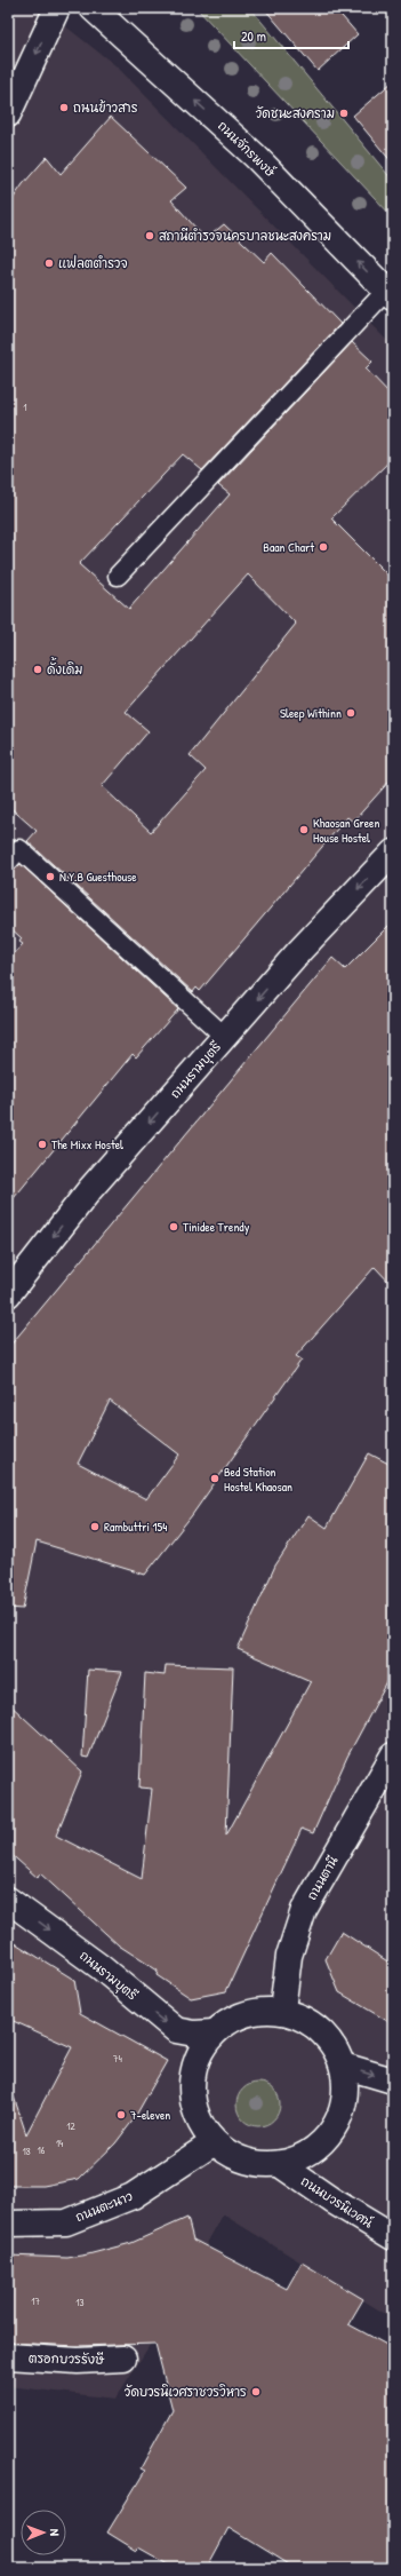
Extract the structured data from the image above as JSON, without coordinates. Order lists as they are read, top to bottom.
{
  "streets": {
    "street": [
      "ถนนจักรพงษ์",
      "ถนนรามบุตรี",
      "ถนนตานี",
      "ถนนบวรนิเวศน์",
      "ถนนตะนาว",
      "ตรอกบวรรังษี"
    ]
  },
  "crossings": [
    ["ถนนรามบุตรี", "ถนนตานี"],
    ["ถนนรามบุตรี", "ถนนบวรนิเวศน์"],
    ["ถนนรามบุตรี", "ถนนตะนาว"],
    ["ถนนตานี", "ถนนบวรนิเวศน์"],
    ["ถนนตานี", "ถนนตะนาว"],
    ["ถนนบวรนิเวศน์", "ถนนตะนาว"]
  ],
  "one_way": ["ถนนจักรพงษ์"],
  "places": [
    "ถนนข้าวสาร",
    "วัดชนะสงคราม",
    "สถานีตำรวจนครบาลชนะสงคราม",
    "แฟลตตำรวจ",
    "Baan Chart",
    "ดั้งเดิม",
    "Sleep Withinn",
    "Khaosan Green House Hostel",
    "N.Y.B Guesthouse",
    "The Mixx Hostel",
    "Tinidee Trendy",
    "Bed Station Hostel Khaosan",
    "Rambuttri 154",
    "7-eleven",
    "วัดบวรนิเวศราชวรวิหาร"
  ],
  "house_numbers": [
    "1",
    "74",
    "12",
    "14",
    "16",
    "18",
    "17",
    "13"
  ],
  "scale_bar": "20 m",
  "north": "right"
}
